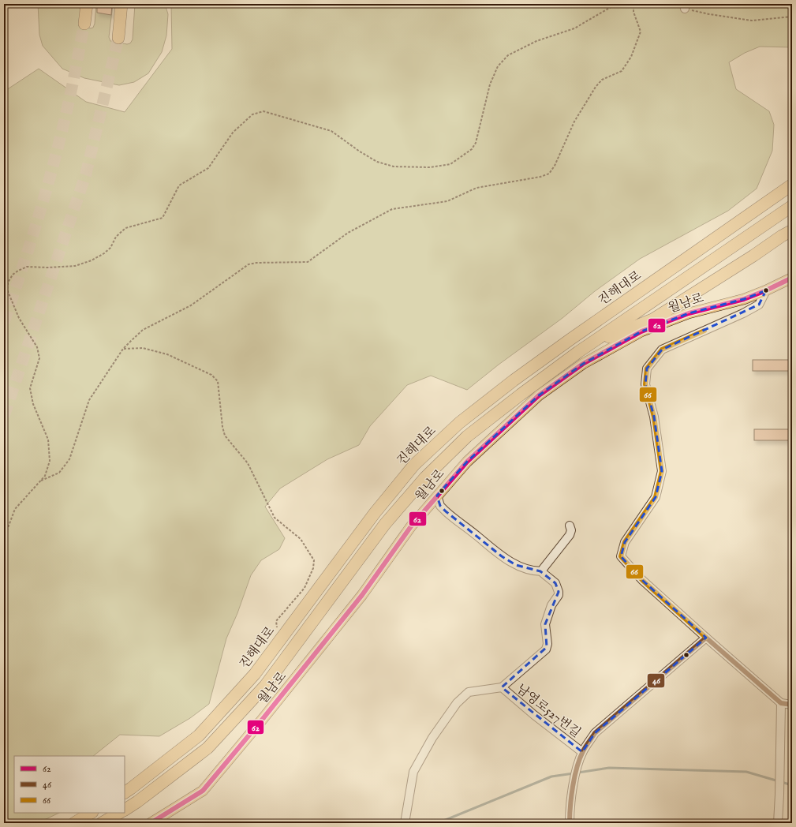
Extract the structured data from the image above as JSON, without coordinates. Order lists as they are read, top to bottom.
{
  "streets": {
    "highway": ["진해대로"],
    "main road": ["월남로"],
    "street": ["남영로527번길"]
  },
  "lines": ["transit line 62", "transit line 66", "transit line 46"],
  "legend": ["62", "46", "66"]
}
